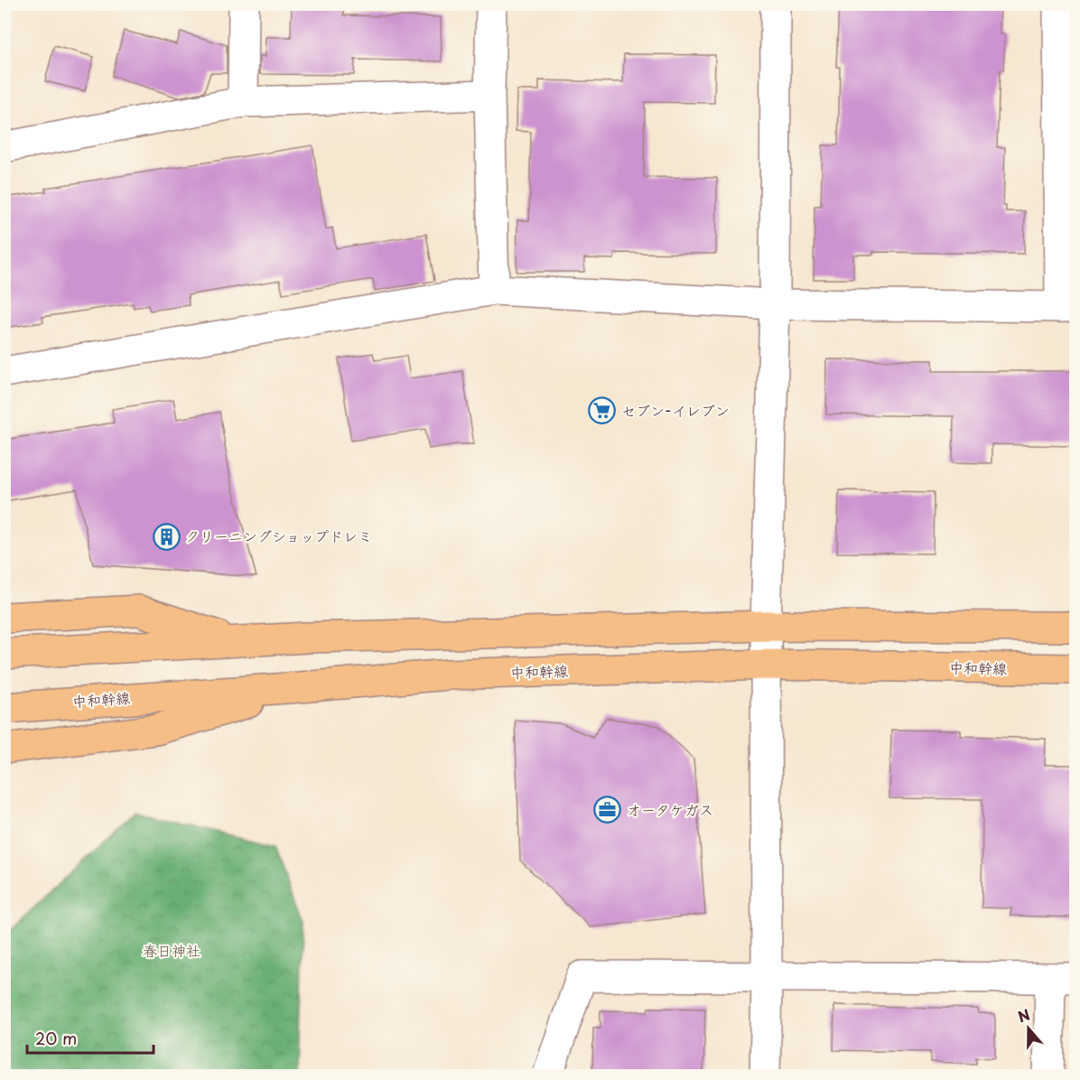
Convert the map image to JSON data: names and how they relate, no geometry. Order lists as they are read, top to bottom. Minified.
{"streets":{"main road":["中和幹線"]},"parks":["春日神社"],"places":{"supermarket":["セブン-イレブン"],"building":["クリーニングショップドレミ"],"office":["オータケガス"]},"scale_bar":"20 m","north":"top"}
